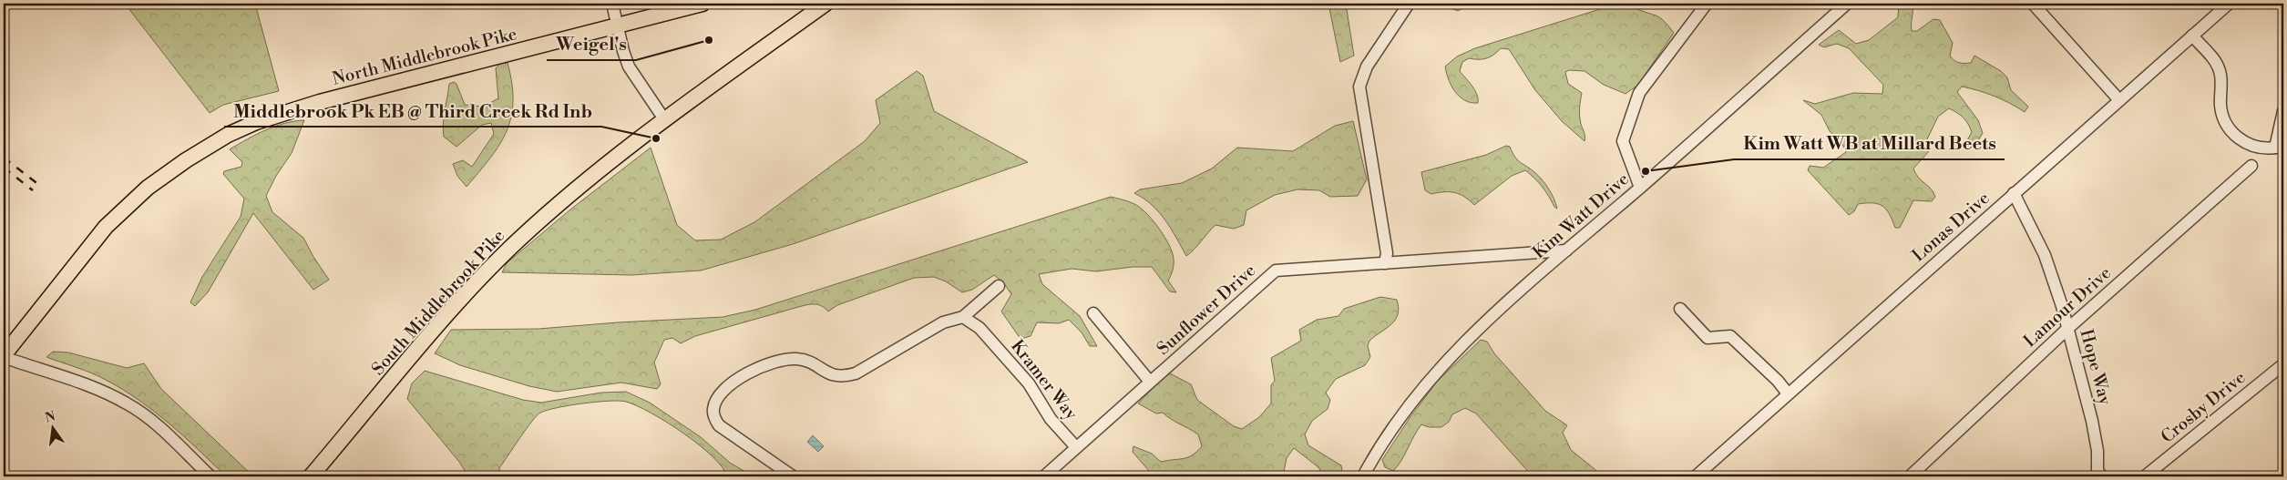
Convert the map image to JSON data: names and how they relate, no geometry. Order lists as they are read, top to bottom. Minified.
{"streets":{"main road":["North Middlebrook Pike","South Middlebrook Pike"],"street":["Kim Watt Drive","Lonas Drive","Lamour Drive","Sunflower Drive","Hope Way","Kramer Way","Crosby Drive"]},"crossings":[["Kim Watt Drive","Sunflower Drive"],["Lonas Drive","Hope Way"],["Lamour Drive","Hope Way"],["Sunflower Drive","Kramer Way"]],"places":["Weigel's","Middlebrook Pk EB @ Third Creek Rd Inb","Kim Watt WB at Millard Beets"],"north":"top"}
